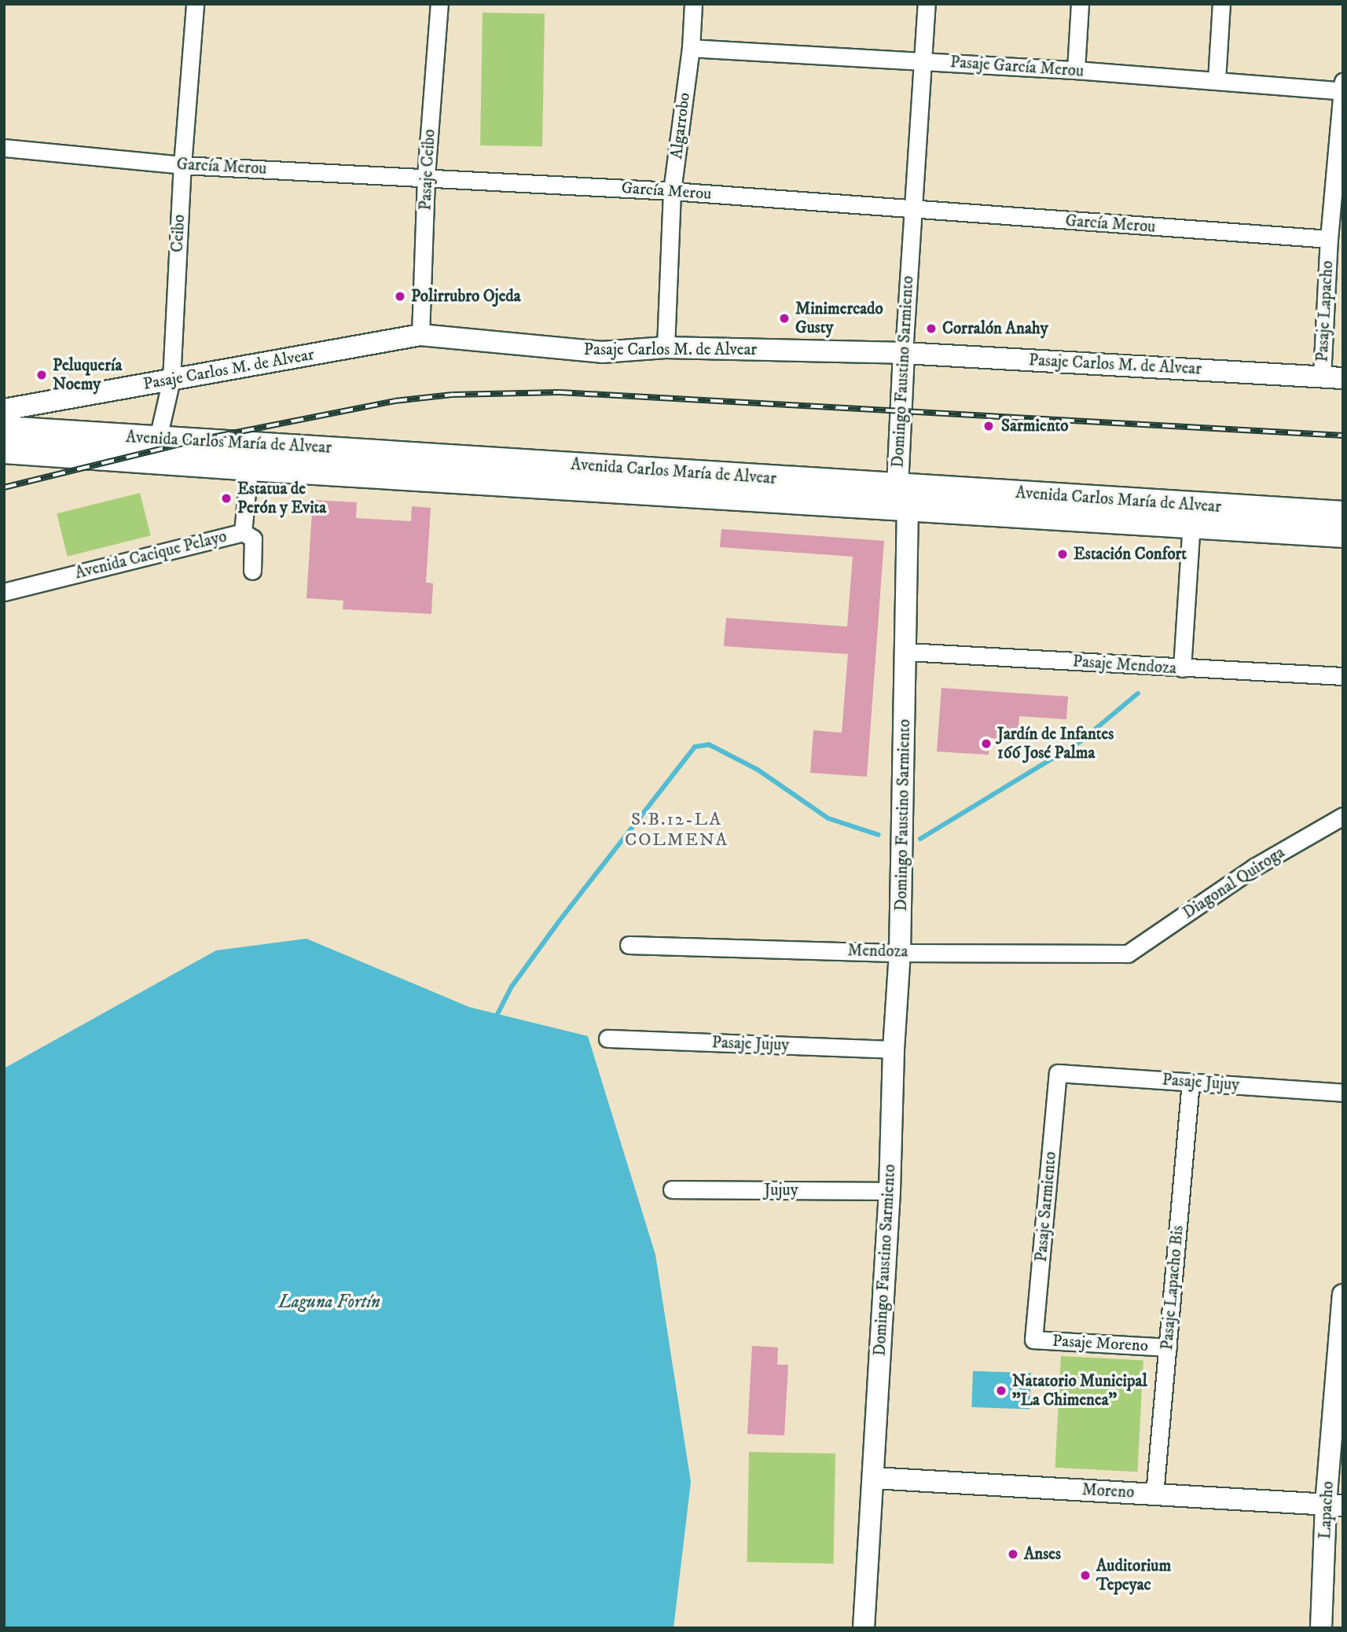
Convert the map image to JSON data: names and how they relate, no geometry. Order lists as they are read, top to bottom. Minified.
{"streets":{"main road":["Avenida Carlos María de Alvear"],"street":["Pasaje García Merou","Algarrobo","García Merou","Pasaje Ceibo","Ceibo","Pasaje Lapacho","Pasaje Carlos M. de Alvear","Domingo Faustino Sarmiento","Avenida Cacique Pelayo","Pasaje Mendoza","Diagonal Quiroga","Mendoza","Pasaje Jujuy","Jujuy","Pasaje Sarmiento","Pasaje Lapacho Bis","Pasaje Moreno","Moreno","Lapacho"]},"crossings":[["Pasaje García Merou","Algarrobo"],["Pasaje García Merou","Pasaje Lapacho"],["Pasaje García Merou","Domingo Faustino Sarmiento"],["Algarrobo","García Merou"],["Algarrobo","Pasaje Carlos M. de Alvear"],["García Merou","Pasaje Ceibo"],["García Merou","Ceibo"],["García Merou","Pasaje Lapacho"],["García Merou","Domingo Faustino Sarmiento"],["Pasaje Ceibo","Pasaje Carlos M. de Alvear"],["Ceibo","Pasaje Carlos M. de Alvear"],["Ceibo","Avenida Carlos María de Alvear"],["Pasaje Lapacho","Pasaje Carlos M. de Alvear"],["Pasaje Carlos M. de Alvear","Domingo Faustino Sarmiento"],["Domingo Faustino Sarmiento","Avenida Carlos María de Alvear"],["Domingo Faustino Sarmiento","Pasaje Mendoza"],["Domingo Faustino Sarmiento","Mendoza"],["Domingo Faustino Sarmiento","Pasaje Jujuy"],["Domingo Faustino Sarmiento","Jujuy"],["Domingo Faustino Sarmiento","Moreno"],["Avenida Carlos María de Alvear","Avenida Cacique Pelayo"],["Diagonal Quiroga","Mendoza"],["Pasaje Jujuy","Pasaje Sarmiento"],["Pasaje Jujuy","Pasaje Lapacho Bis"],["Pasaje Sarmiento","Pasaje Moreno"],["Pasaje Lapacho Bis","Pasaje Moreno"],["Pasaje Lapacho Bis","Moreno"],["Moreno","Lapacho"]],"districts":["S.B.12-LA COLMENA"],"water":["Laguna Fortín"],"places":["Polirrubro Ojeda","Minimercado Gusty","Corralón Anahy","Peluquería Noemy","Sarmiento","Estatua de Perón y Evita","Estación Confort","Jardín de Infantes 166 José Palma","Natatorio Municipal ''La Chimenea''","Anses","Auditorium Tepeyac"]}
